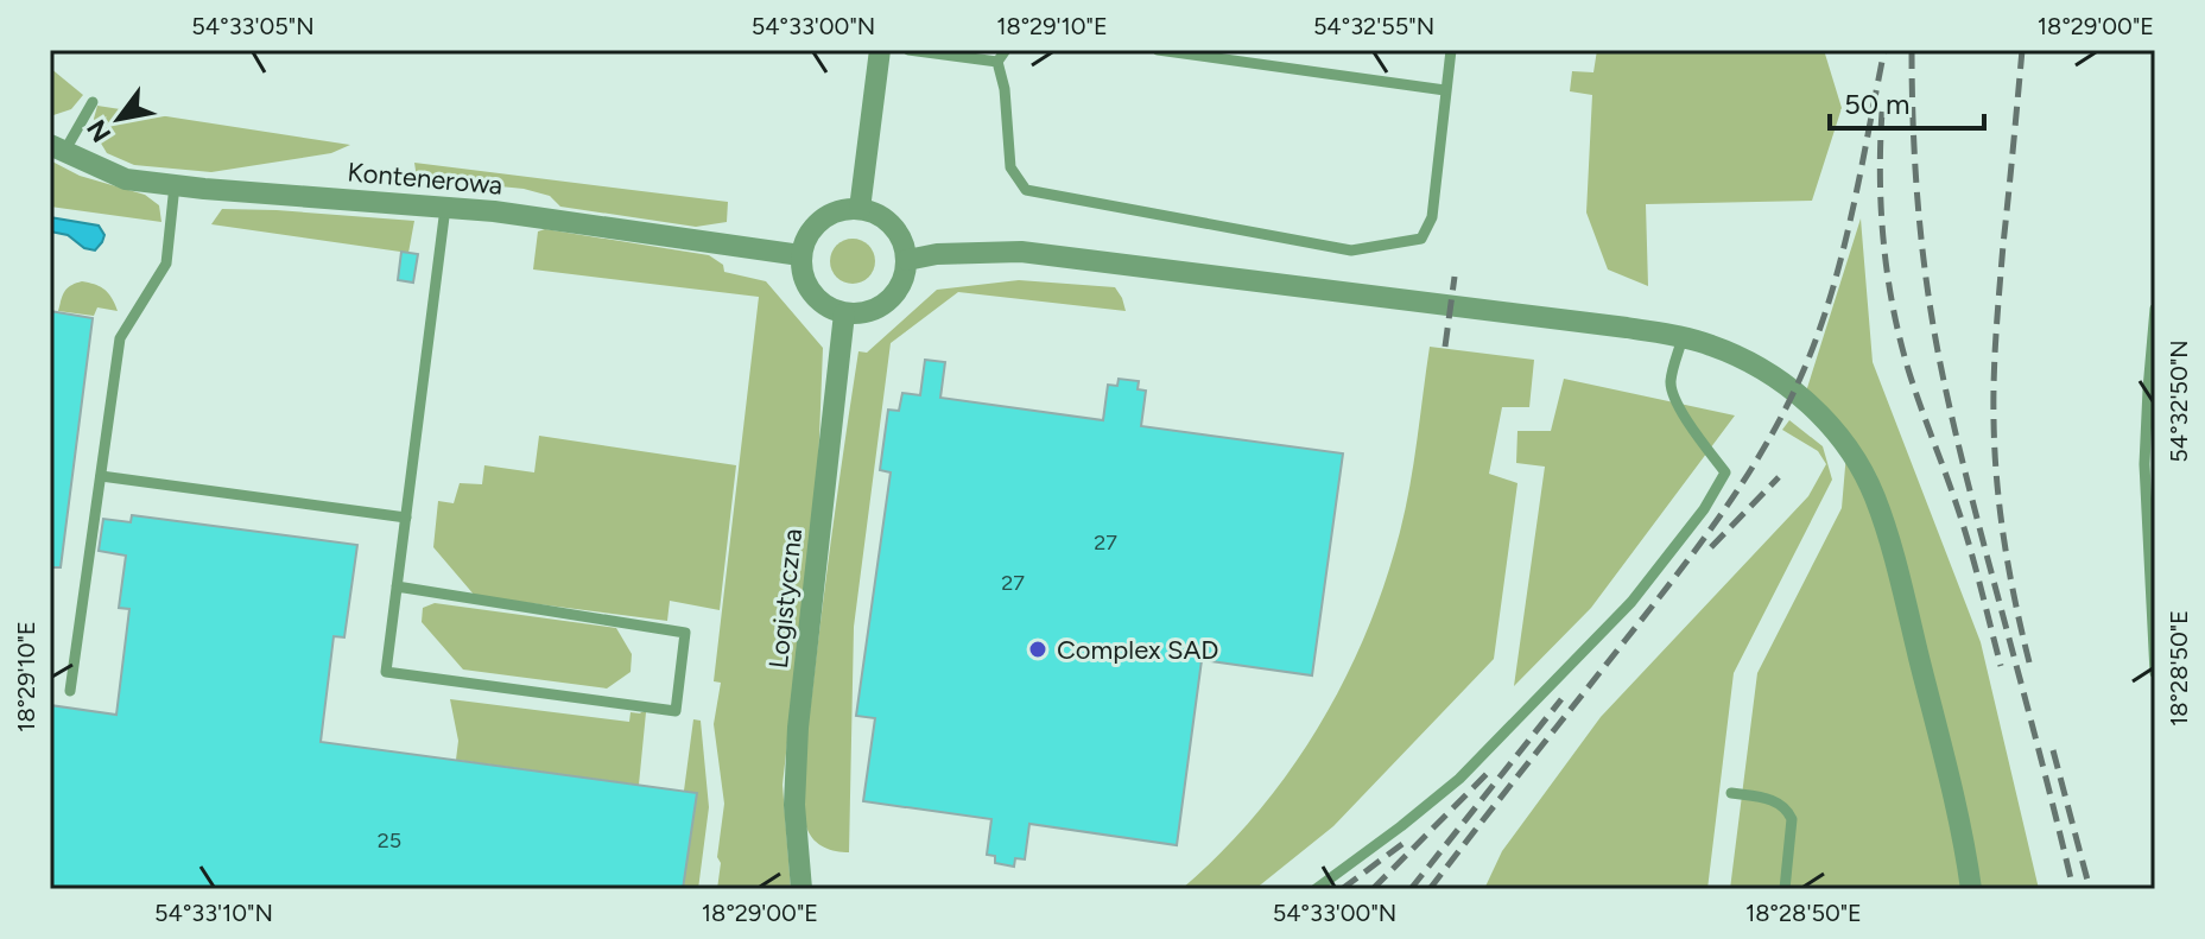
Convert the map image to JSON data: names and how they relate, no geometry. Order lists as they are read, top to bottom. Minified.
{"streets":{"street":["Kontenerowa","Logistyczna"]},"crossings":[["Kontenerowa","Logistyczna"]],"places":["Complex SAD"],"house_numbers":["27","27","25"],"scale_bar":"50 m","north":"bottom left","coordinates":["54°33'05\"N","54°33'00\"N","18°29'10\"E","54°32'55\"N","18°29'00\"E","54°32'50\"N","18°28'50\"E","54°33'10\"N"]}
